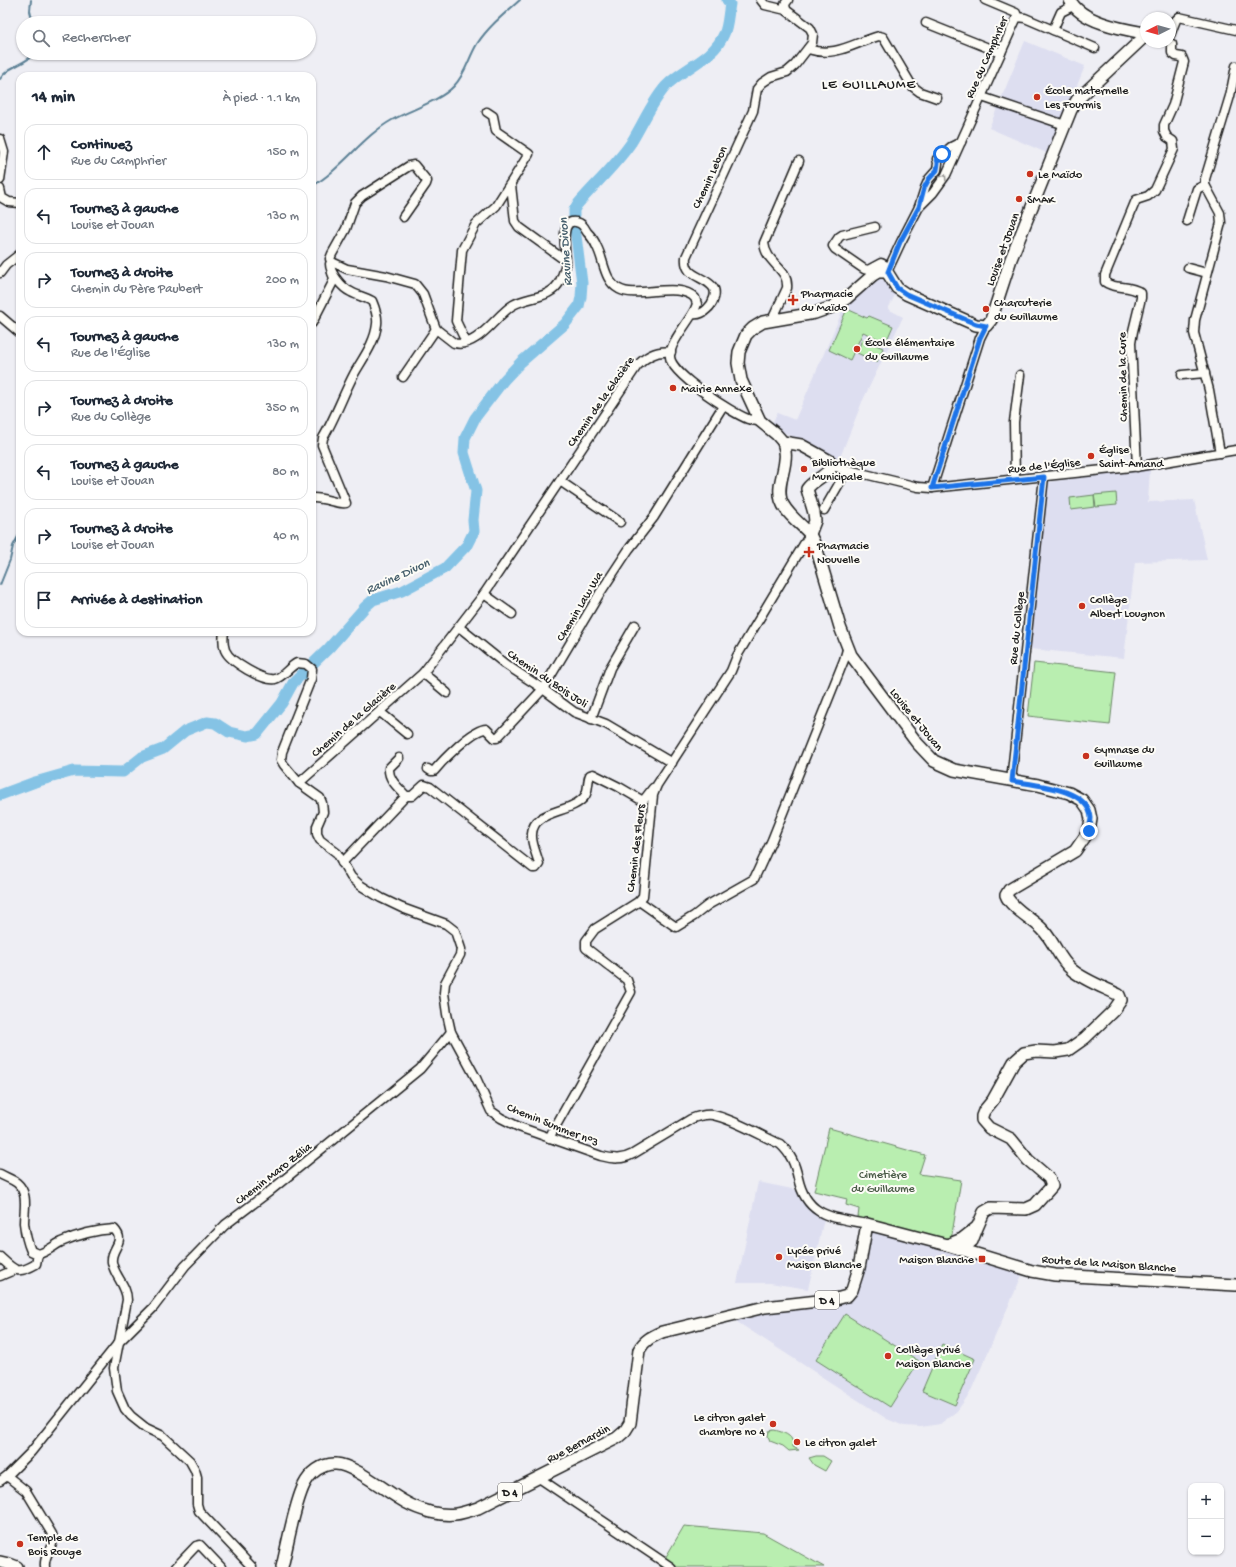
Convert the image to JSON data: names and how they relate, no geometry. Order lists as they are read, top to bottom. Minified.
{"streets":{"main road":["Louise et Jouan","Route de la Maison Blanche","D 4","Rue Bernardin"],"street":["Rue du Camphrier","Chemin Lebon","Chemin de la Cure","Chemin de la Glacière","Rue de l'Église","Chemin Law Wa","Rue du Collège","Chemin du Bois Joli","Chemin des Fleurs","Chemin Summer n°3","Chemin Maro Zélia"]},"crossings":[["Louise et Jouan","Rue du Collège"],["Louise et Jouan","Chemin des Fleurs"],["Louise et Jouan","Route de la Maison Blanche"],["Chemin de la Cure","Rue de l'Église"],["Chemin de la Glacière","Chemin du Bois Joli"],["Chemin de la Glacière","Chemin Summer n°3"],["Rue de l'Église","Rue du Collège"],["Chemin Law Wa","Chemin du Bois Joli"],["Chemin du Bois Joli","Chemin des Fleurs"],["Chemin des Fleurs","Chemin Summer n°3"],["Chemin Summer n°3","Chemin Maro Zélia"],["Chemin Summer n°3","Route de la Maison Blanche"],["Chemin Summer n°3","Rue Bernardin"],["Route de la Maison Blanche","Rue Bernardin"]],"districts":["LE GUILLAUME"],"water":["Ravine Divon"],"parks":["Cimetière du Guillaume"],"places":{"other":["École maternelle Les Fourmis","Le Maïdo","SMAK","Charcuterie du Guillaume","École élémentaire du Guillaume","Mairie Annexe","Église Saint-Amand","Bibliothèque Municipale","Collège Albert Lougnon","Gymnase du Guillaume","Lycée privé Maison Blanche","Collège privé Maison Blanche","Le citron galet chambre no 4","Le citron galet","Temple de Bois Rouge"],"health":["Pharmacie du Maïdo","Pharmacie Nouvelle"],"transit":["Maison Blanche"]},"north":"left","page":{"search":"Rechercher","heading":["14 min","À pied · 1.1 km"],"list":[["Continuez","Rue du Camphrier","150 m"],["Tournez à gauche","Louise et Jouan","130 m"],["Tournez à droite","Chemin du Père Paubert","200 m"],["Tournez à gauche","Rue de l'Église","130 m"],["Tournez à droite","Rue du Collège","350 m"],["Tournez à gauche","Louise et Jouan","80 m"],["Tournez à droite","Louise et Jouan","40 m"],"Arrivée à destination"],"map_buttons":["+","−"]}}
